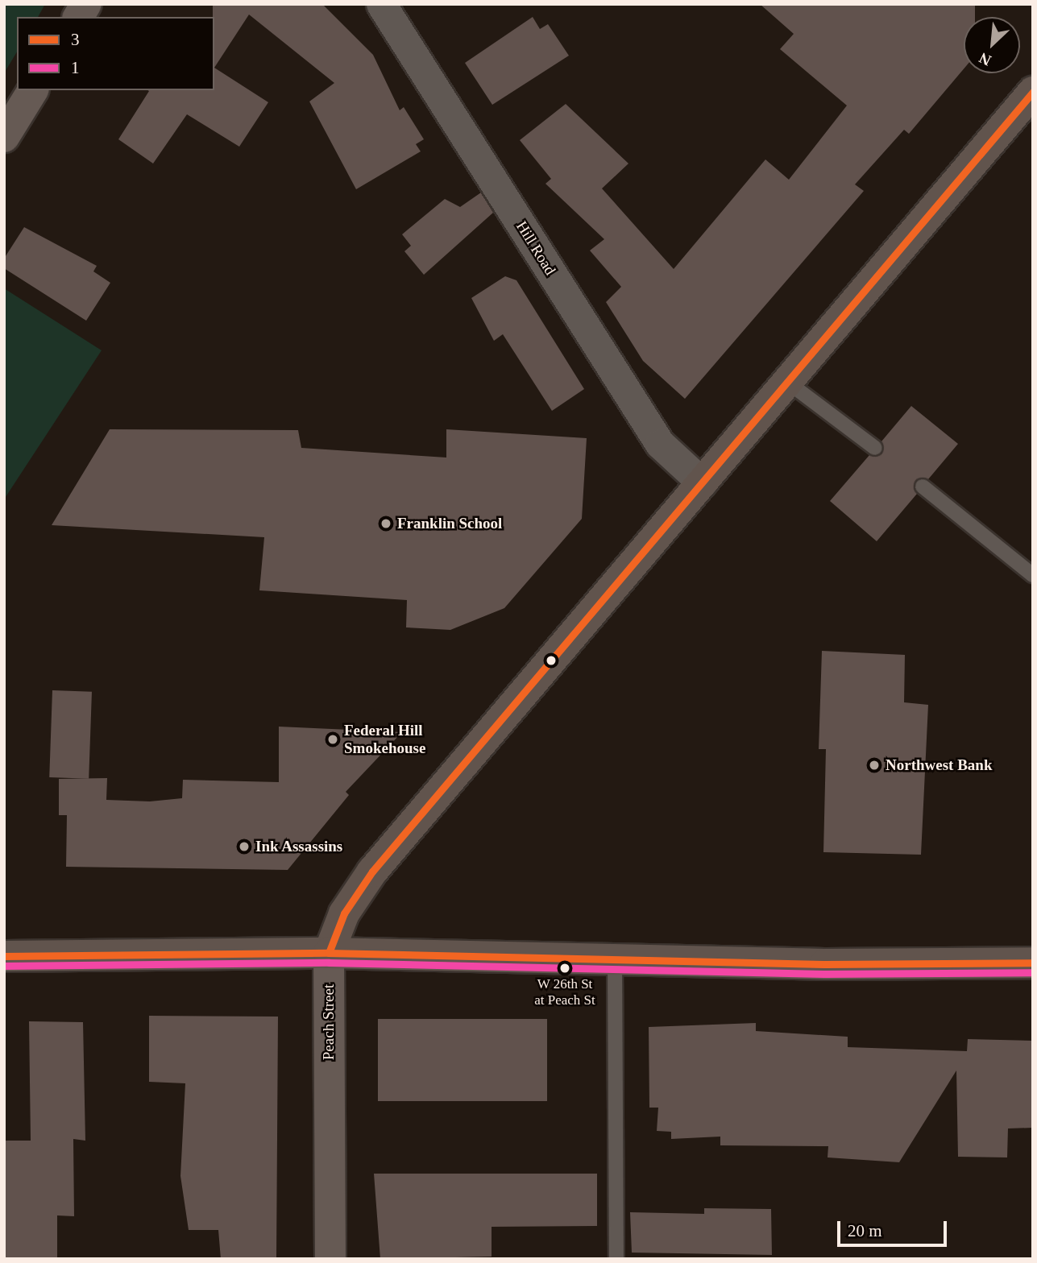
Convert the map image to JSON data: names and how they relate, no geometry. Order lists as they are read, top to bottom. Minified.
{"streets":{"main road":["Peach Street"],"street":["Hill Road"]},"crossings":[["Hill Road","Peach Street"]],"places":["Franklin School","Federal Hill Smokehouse","Northwest Bank","Ink Assassins","W 26th St at Peach St"],"lines":["transit line 3","transit line 1"],"legend":["3","1"],"scale_bar":"20 m","north":"bottom left"}
